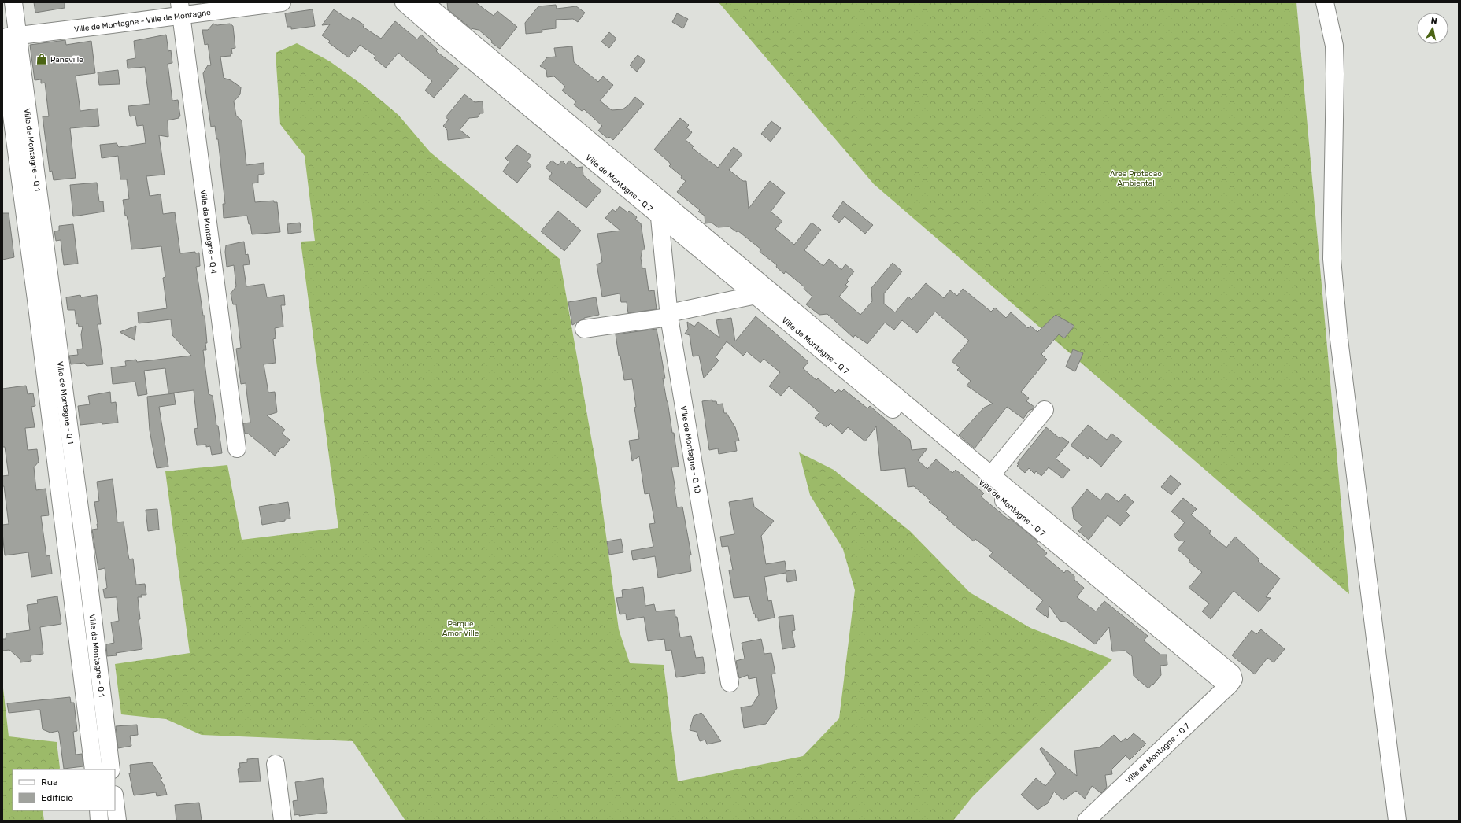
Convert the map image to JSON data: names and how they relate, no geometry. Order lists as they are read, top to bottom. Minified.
{"streets":{"street":["Ville de Montagne - Ville de Montagne","Ville de Montagne - Q 1","Ville de Montagne - Q 7","Ville de Montagne - Q 4","Ville de Montagne - Q 10"]},"crossings":[["Ville de Montagne - Ville de Montagne","Ville de Montagne - Q 1"],["Ville de Montagne - Ville de Montagne","Ville de Montagne - Q 4"],["Ville de Montagne - Q 7","Ville de Montagne - Q 10"]],"parks":["Area Protecao Ambiental","Parque Amor Ville"],"places":{"shop":["Paneville"]},"legend":["Rua","Edifício"],"north":"top"}
